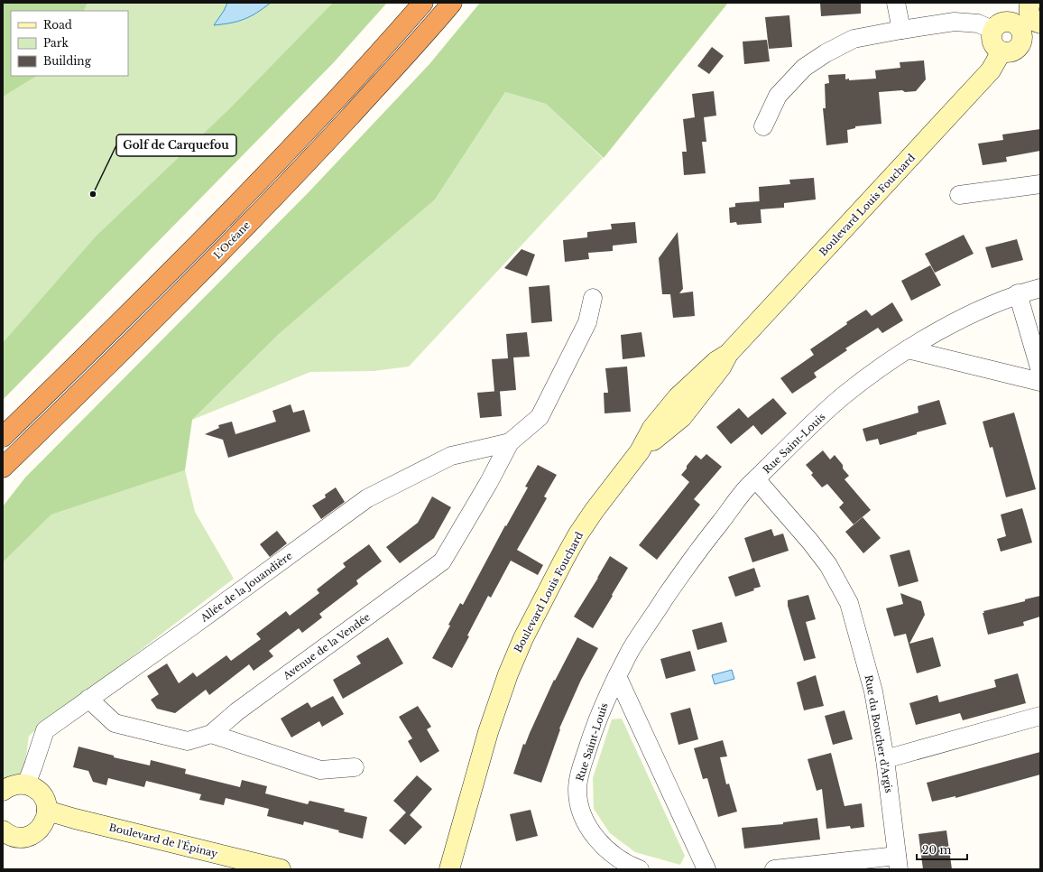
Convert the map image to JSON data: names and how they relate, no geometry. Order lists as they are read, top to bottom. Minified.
{"streets":{"highway":["L’Océane"],"main road":["Boulevard Louis Fouchard","Boulevard de l'Épinay"],"street":["Rue Saint-Louis","Allée de la Jouandière","Avenue de la Vendée","Rue du Boucher d'Argis"]},"crossings":[["Rue Saint-Louis","Rue du Boucher d'Argis"],["Allée de la Jouandière","Avenue de la Vendée"]],"places":["Golf de Carquefou"],"legend":["Road","Park","Building"],"scale_bar":"20 m"}
